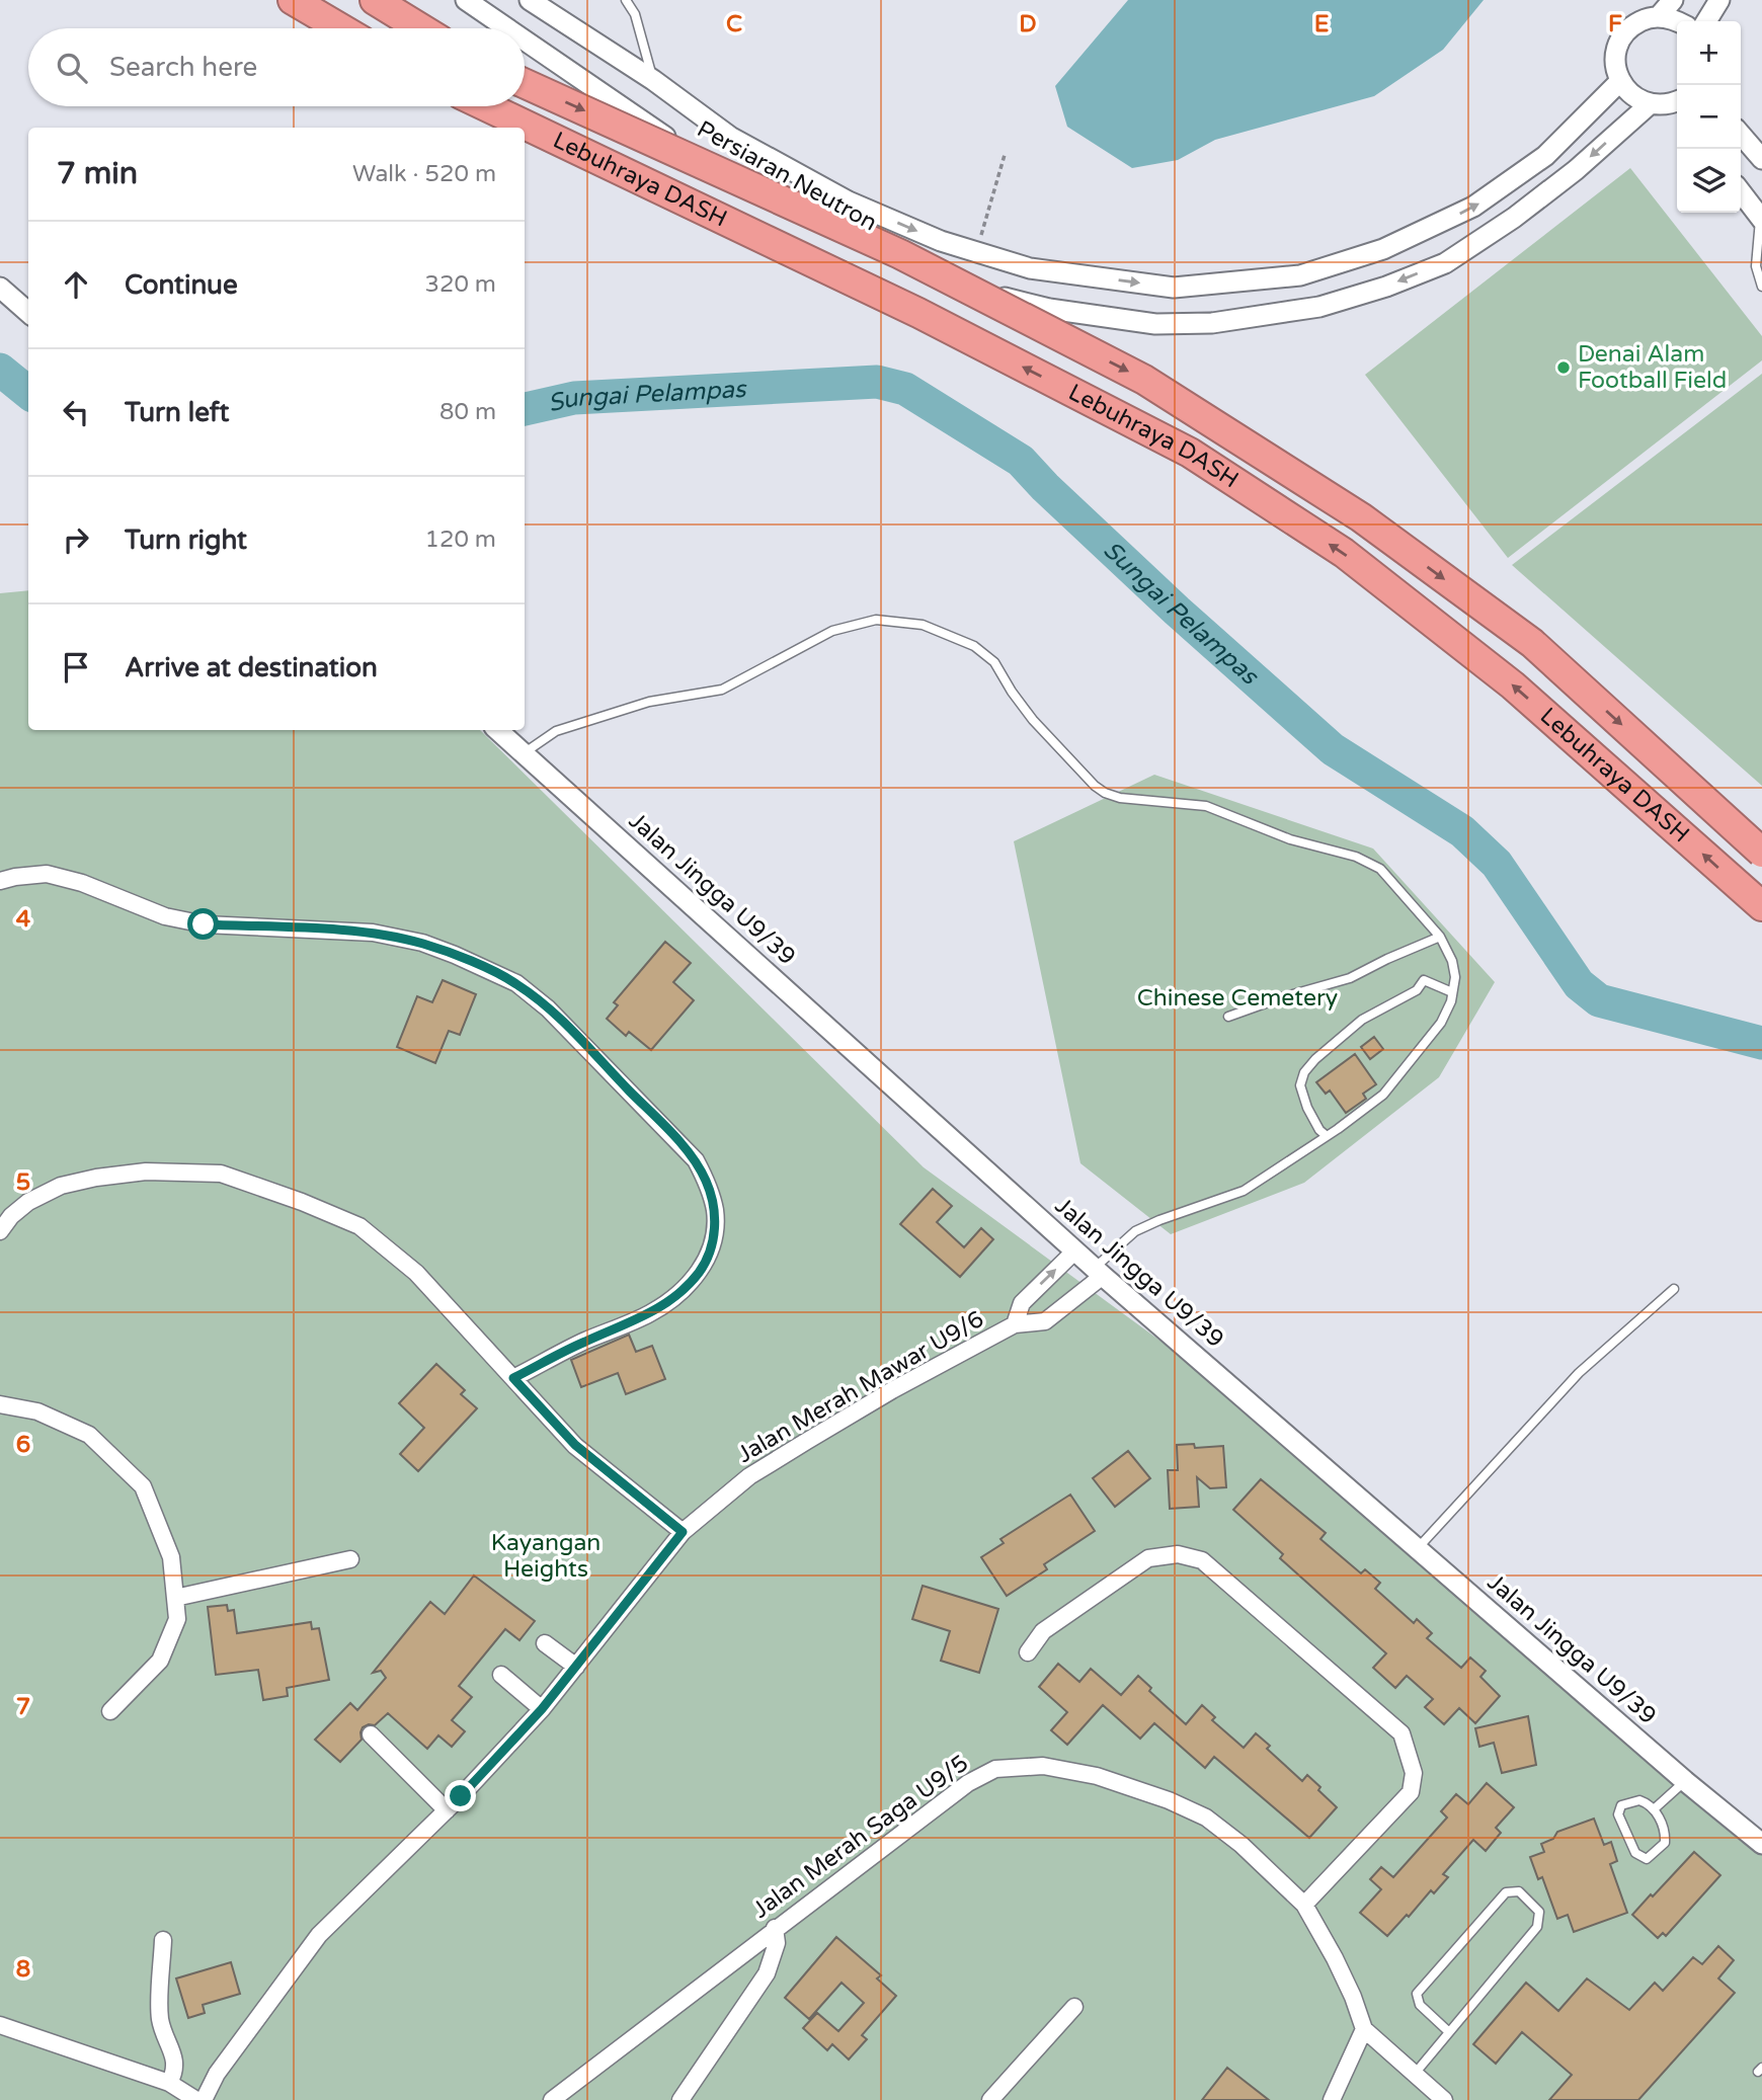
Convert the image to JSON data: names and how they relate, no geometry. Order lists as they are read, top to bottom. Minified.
{"streets":{"highway":["Lebuhraya DASH"],"street":["Persiaran Neutron","Jalan Jingga U9/39","Jalan Merah Mawar U9/6","Jalan Merah Saga U9/5"]},"crossings":[["Jalan Jingga U9/39","Jalan Merah Mawar U9/6"]],"water":["Sungai Pelampas"],"parks":["Chinese Cemetery","Kayangan Heights"],"places":["Denai Alam Football Field"],"page":{"map_buttons":["+","−"],"search":"Search here","heading":["7 min","Walk · 520 m"],"list":[["Continue","320 m"],["Turn left","80 m"],["Turn right","120 m"],"Arrive at destination"]},"grid":{"columns":["C","D","E","F"],"rows":["4","5","6","7","8"]}}
